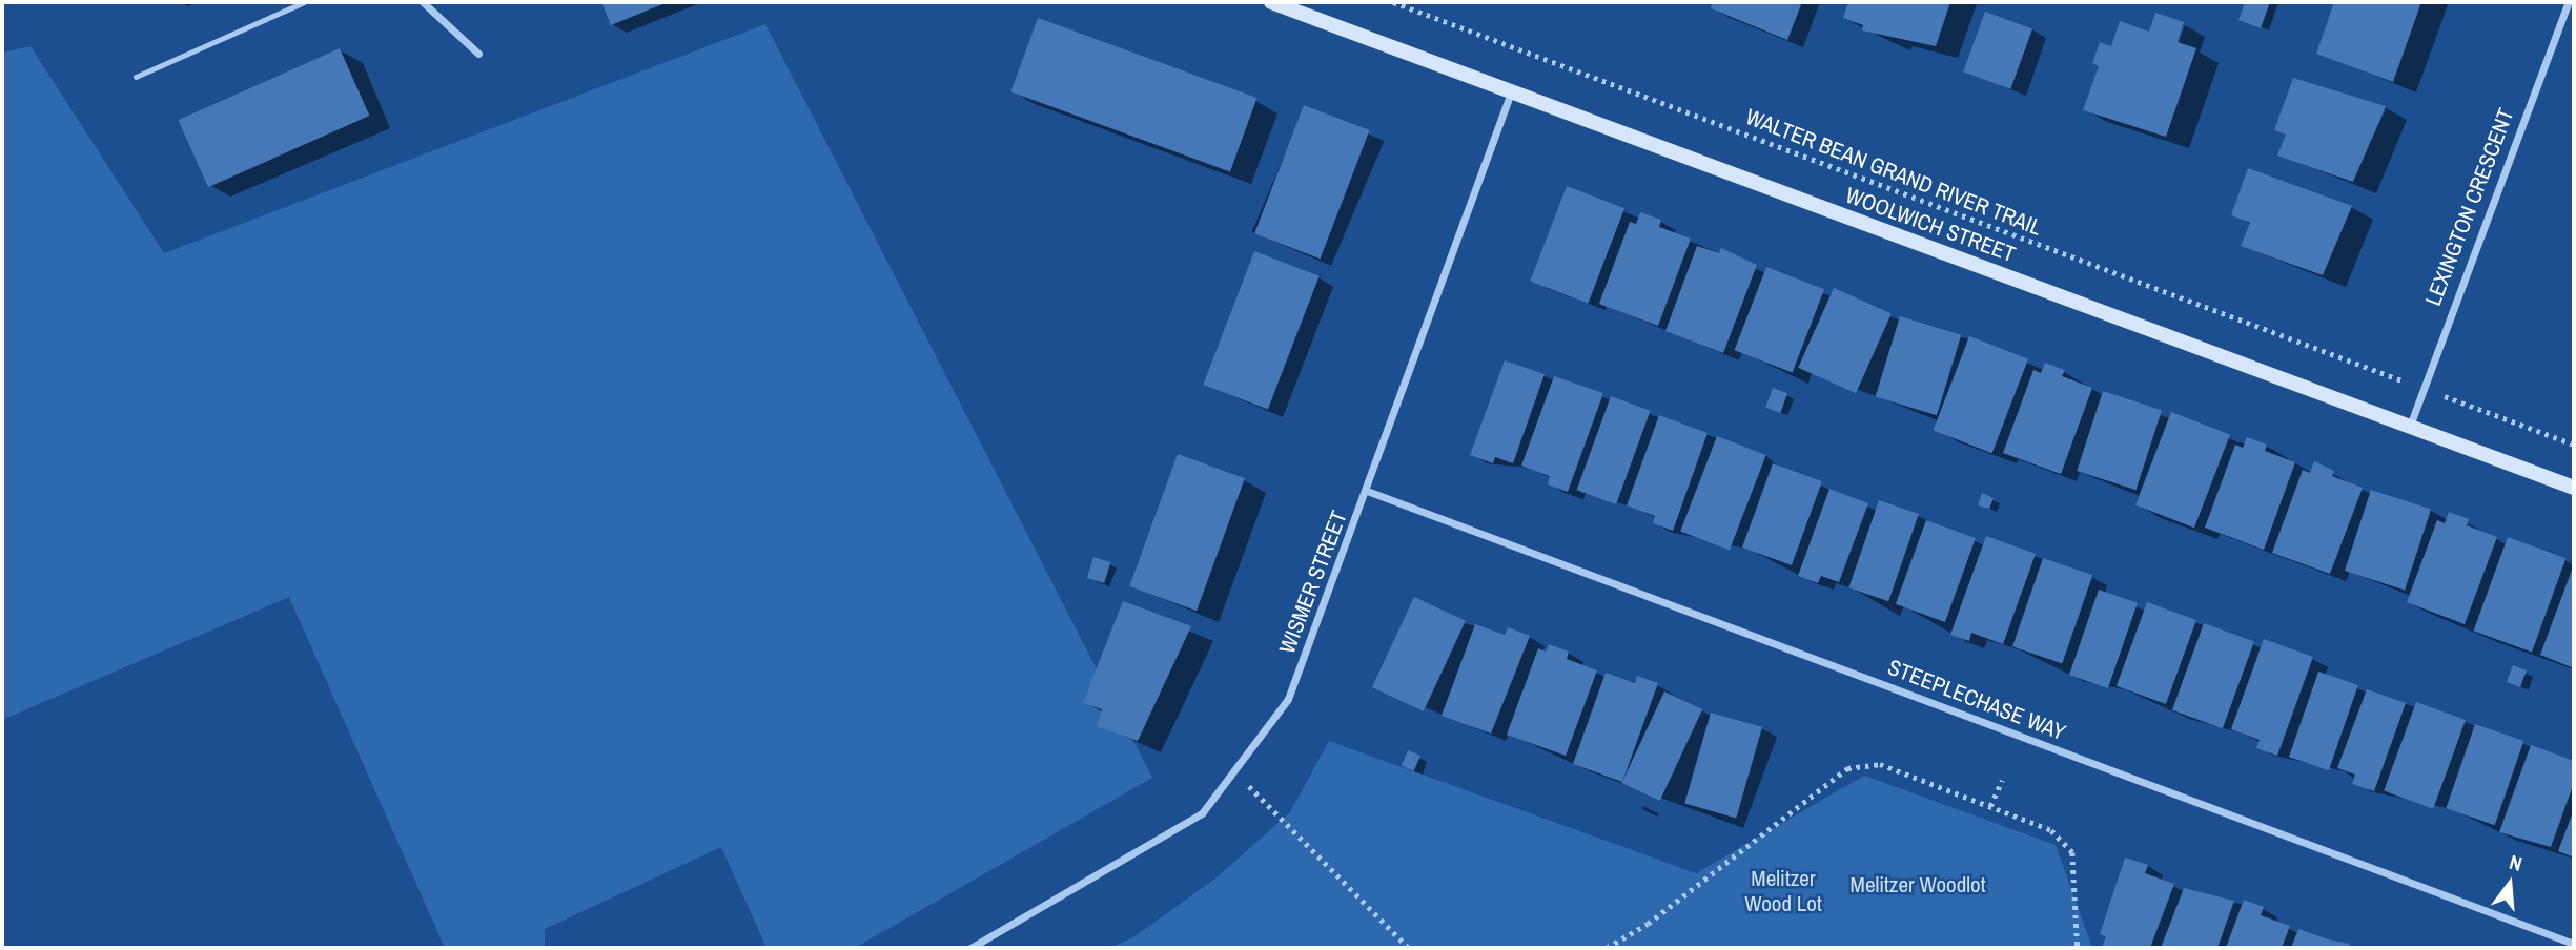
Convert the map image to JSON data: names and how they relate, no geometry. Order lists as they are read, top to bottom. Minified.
{"streets":{"street":["LEXINGTON CRESCENT","WOOLWICH STREET","WISMER STREET","STEEPLECHASE WAY"],"path":["WALTER BEAN GRAND RIVER TRAIL"]},"crossings":[["LEXINGTON CRESCENT","WOOLWICH STREET"],["WOOLWICH STREET","WISMER STREET"],["WISMER STREET","STEEPLECHASE WAY"]],"parks":["Melitzer Wood Lot","Melitzer Woodlot"],"north":"top"}
